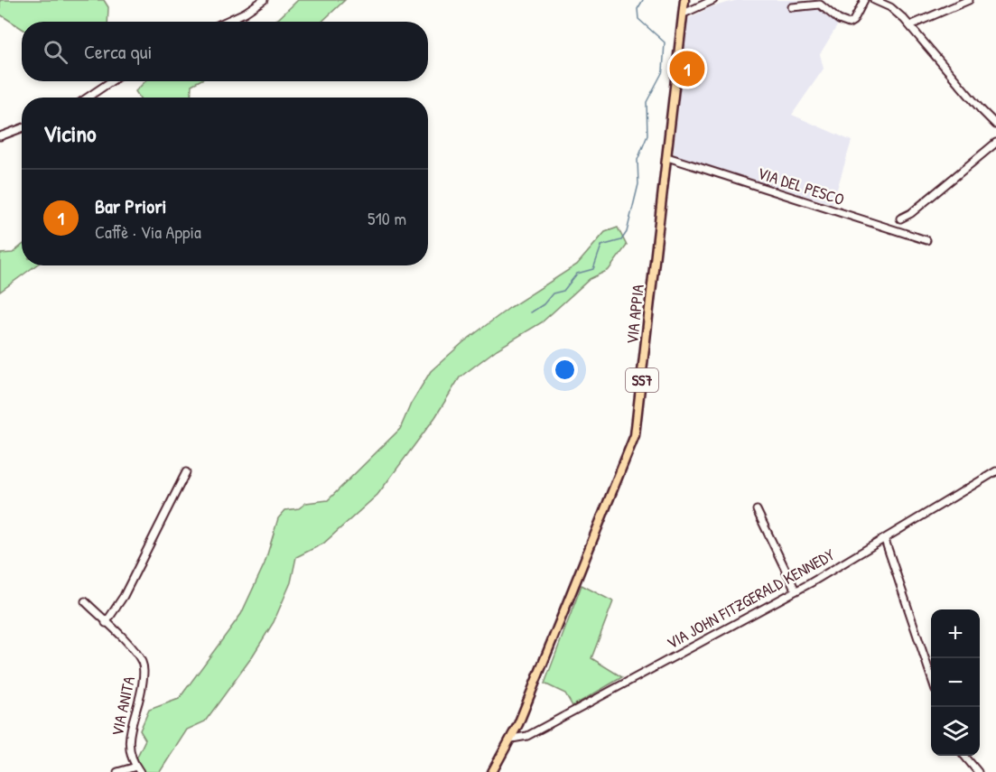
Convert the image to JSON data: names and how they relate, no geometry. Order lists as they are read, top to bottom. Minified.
{"streets":{"main road":["VIA APPIA","SS7"],"street":["VIA DEL PESCO","VIA JOHN FITZGERALD KENNEDY","VIA ANITA"]},"crossings":[["VIA DEL PESCO","VIA APPIA"],["VIA APPIA","SS7"],["VIA APPIA","VIA JOHN FITZGERALD KENNEDY"],["SS7","VIA JOHN FITZGERALD KENNEDY"]],"page":{"search":"Cerca qui","pins":"1","heading":"Vicino","list":[{"mark":"1","name":"Bar Priori","note":"Caffè · Via Appia","value":"510 m"}],"map_buttons":["+","−"]}}
